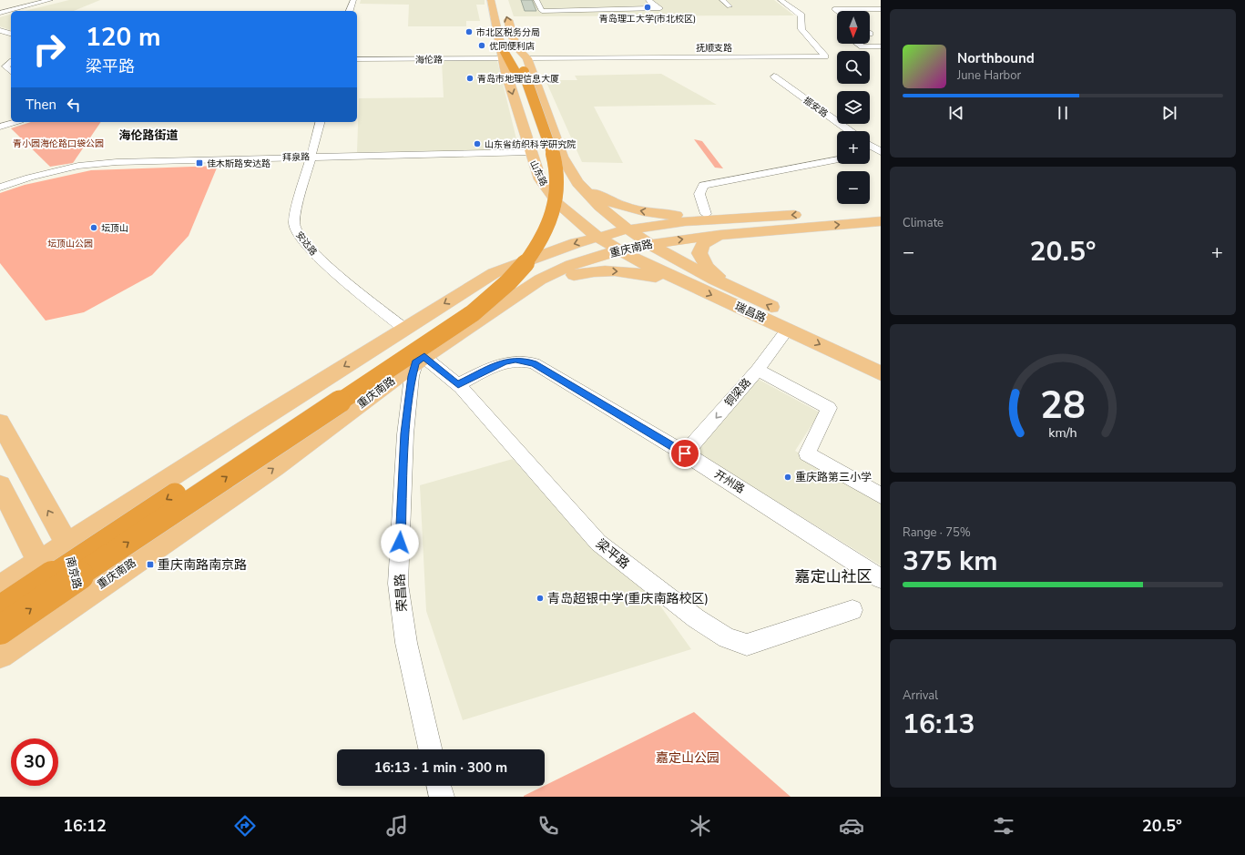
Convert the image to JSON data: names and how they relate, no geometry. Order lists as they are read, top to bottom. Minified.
{"streets":{"main road":["山东路","重庆南路","瑞昌路","南京路"],"street":["抚顺支路","海伦路","振安路","拜泉路","安达路","铜梁路","开州路","梁平路","荣昌路"]},"crossings":[["海伦路","山东路"],["拜泉路","山东路"],["拜泉路","安达路"],["山东路","重庆南路"],["山东路","瑞昌路"],["安达路","重庆南路"],["重庆南路","瑞昌路"],["重庆南路","梁平路"],["重庆南路","南京路"],["重庆南路","荣昌路"],["瑞昌路","铜梁路"],["铜梁路","开州路"],["开州路","梁平路"],["梁平路","荣昌路"]],"one_way":["铜梁路"],"districts":["海伦路街道","嘉定山社区"],"parks":["青小园海伦路口袋公园","坛顶山公园","嘉定山公园"],"places":{"other":["青岛理工大学(市北校区)","市北区税务分局","优同便利店","青岛市地理信息大厦","山东省纺织科学研究院","坛顶山","重庆路第三小学","青岛超银中学(重庆南路校区)"],"transit":["佳木斯路安达路","重庆南路南京路"]},"north":"bottom","page":{"map_buttons":["+","−"],"turn":["120 m","梁平路"],"song":["Northbound","June Harbor"],"then":"Then","tile":["Climate",["Range · 75%","375 km"],["Arrival","16:13"]],"heat":["−","20.5°","+"],"limit":"30","trip":"16:13 · 1 min · 300 m","tabs":["16:12","20.5°"],"gauge":["28","km/h"]}}
